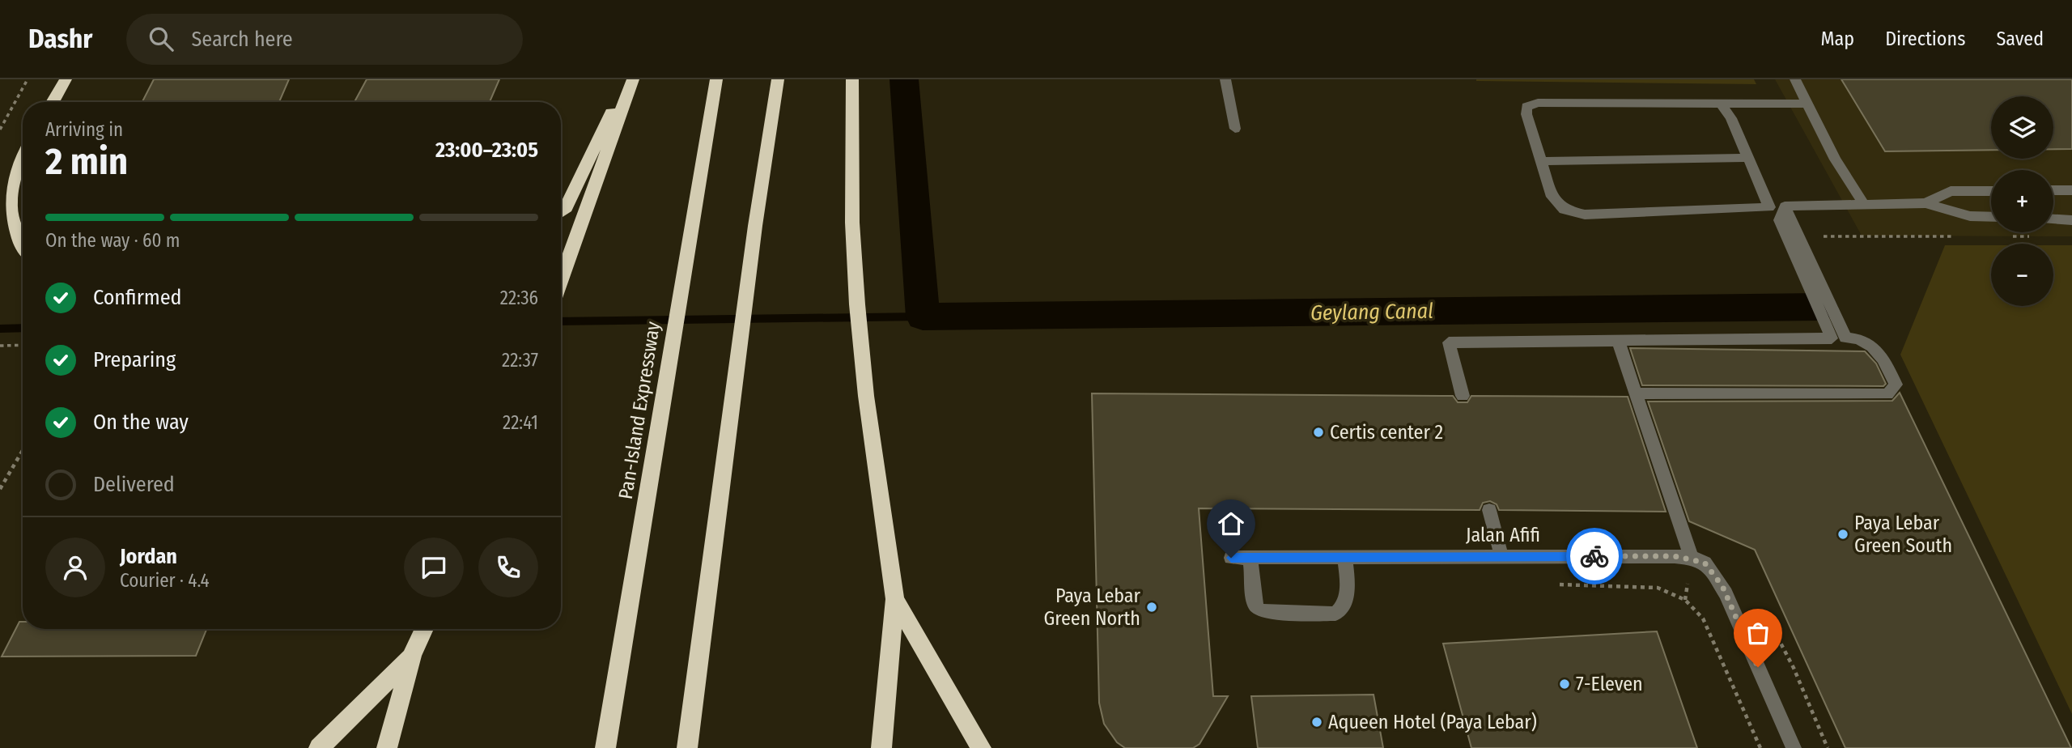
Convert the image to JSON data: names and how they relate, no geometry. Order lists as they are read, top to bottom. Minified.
{"streets":{"highway":["Pan-Island Expressway"],"lane":["Jalan Afifi"]},"water":["Geylang Canal"],"places":["Certis center 2","Paya Lebar Green South","Paya Lebar Green North","7-Eleven","Aqueen Hotel (Paya Lebar)"],"page":{"header":"Dashr","search":"Search here","nav":["Map","Directions","Saved"],"map_buttons":["+","−"],"heading":["2 min","Arriving in","23:00–23:05"],"panel":["Jordan","Courier · 4.4"],"bar":"On the way · 60 m","list":[["Confirmed","22:36"],["Preparing","22:37"],["On the way","22:41"],"Delivered"]}}
